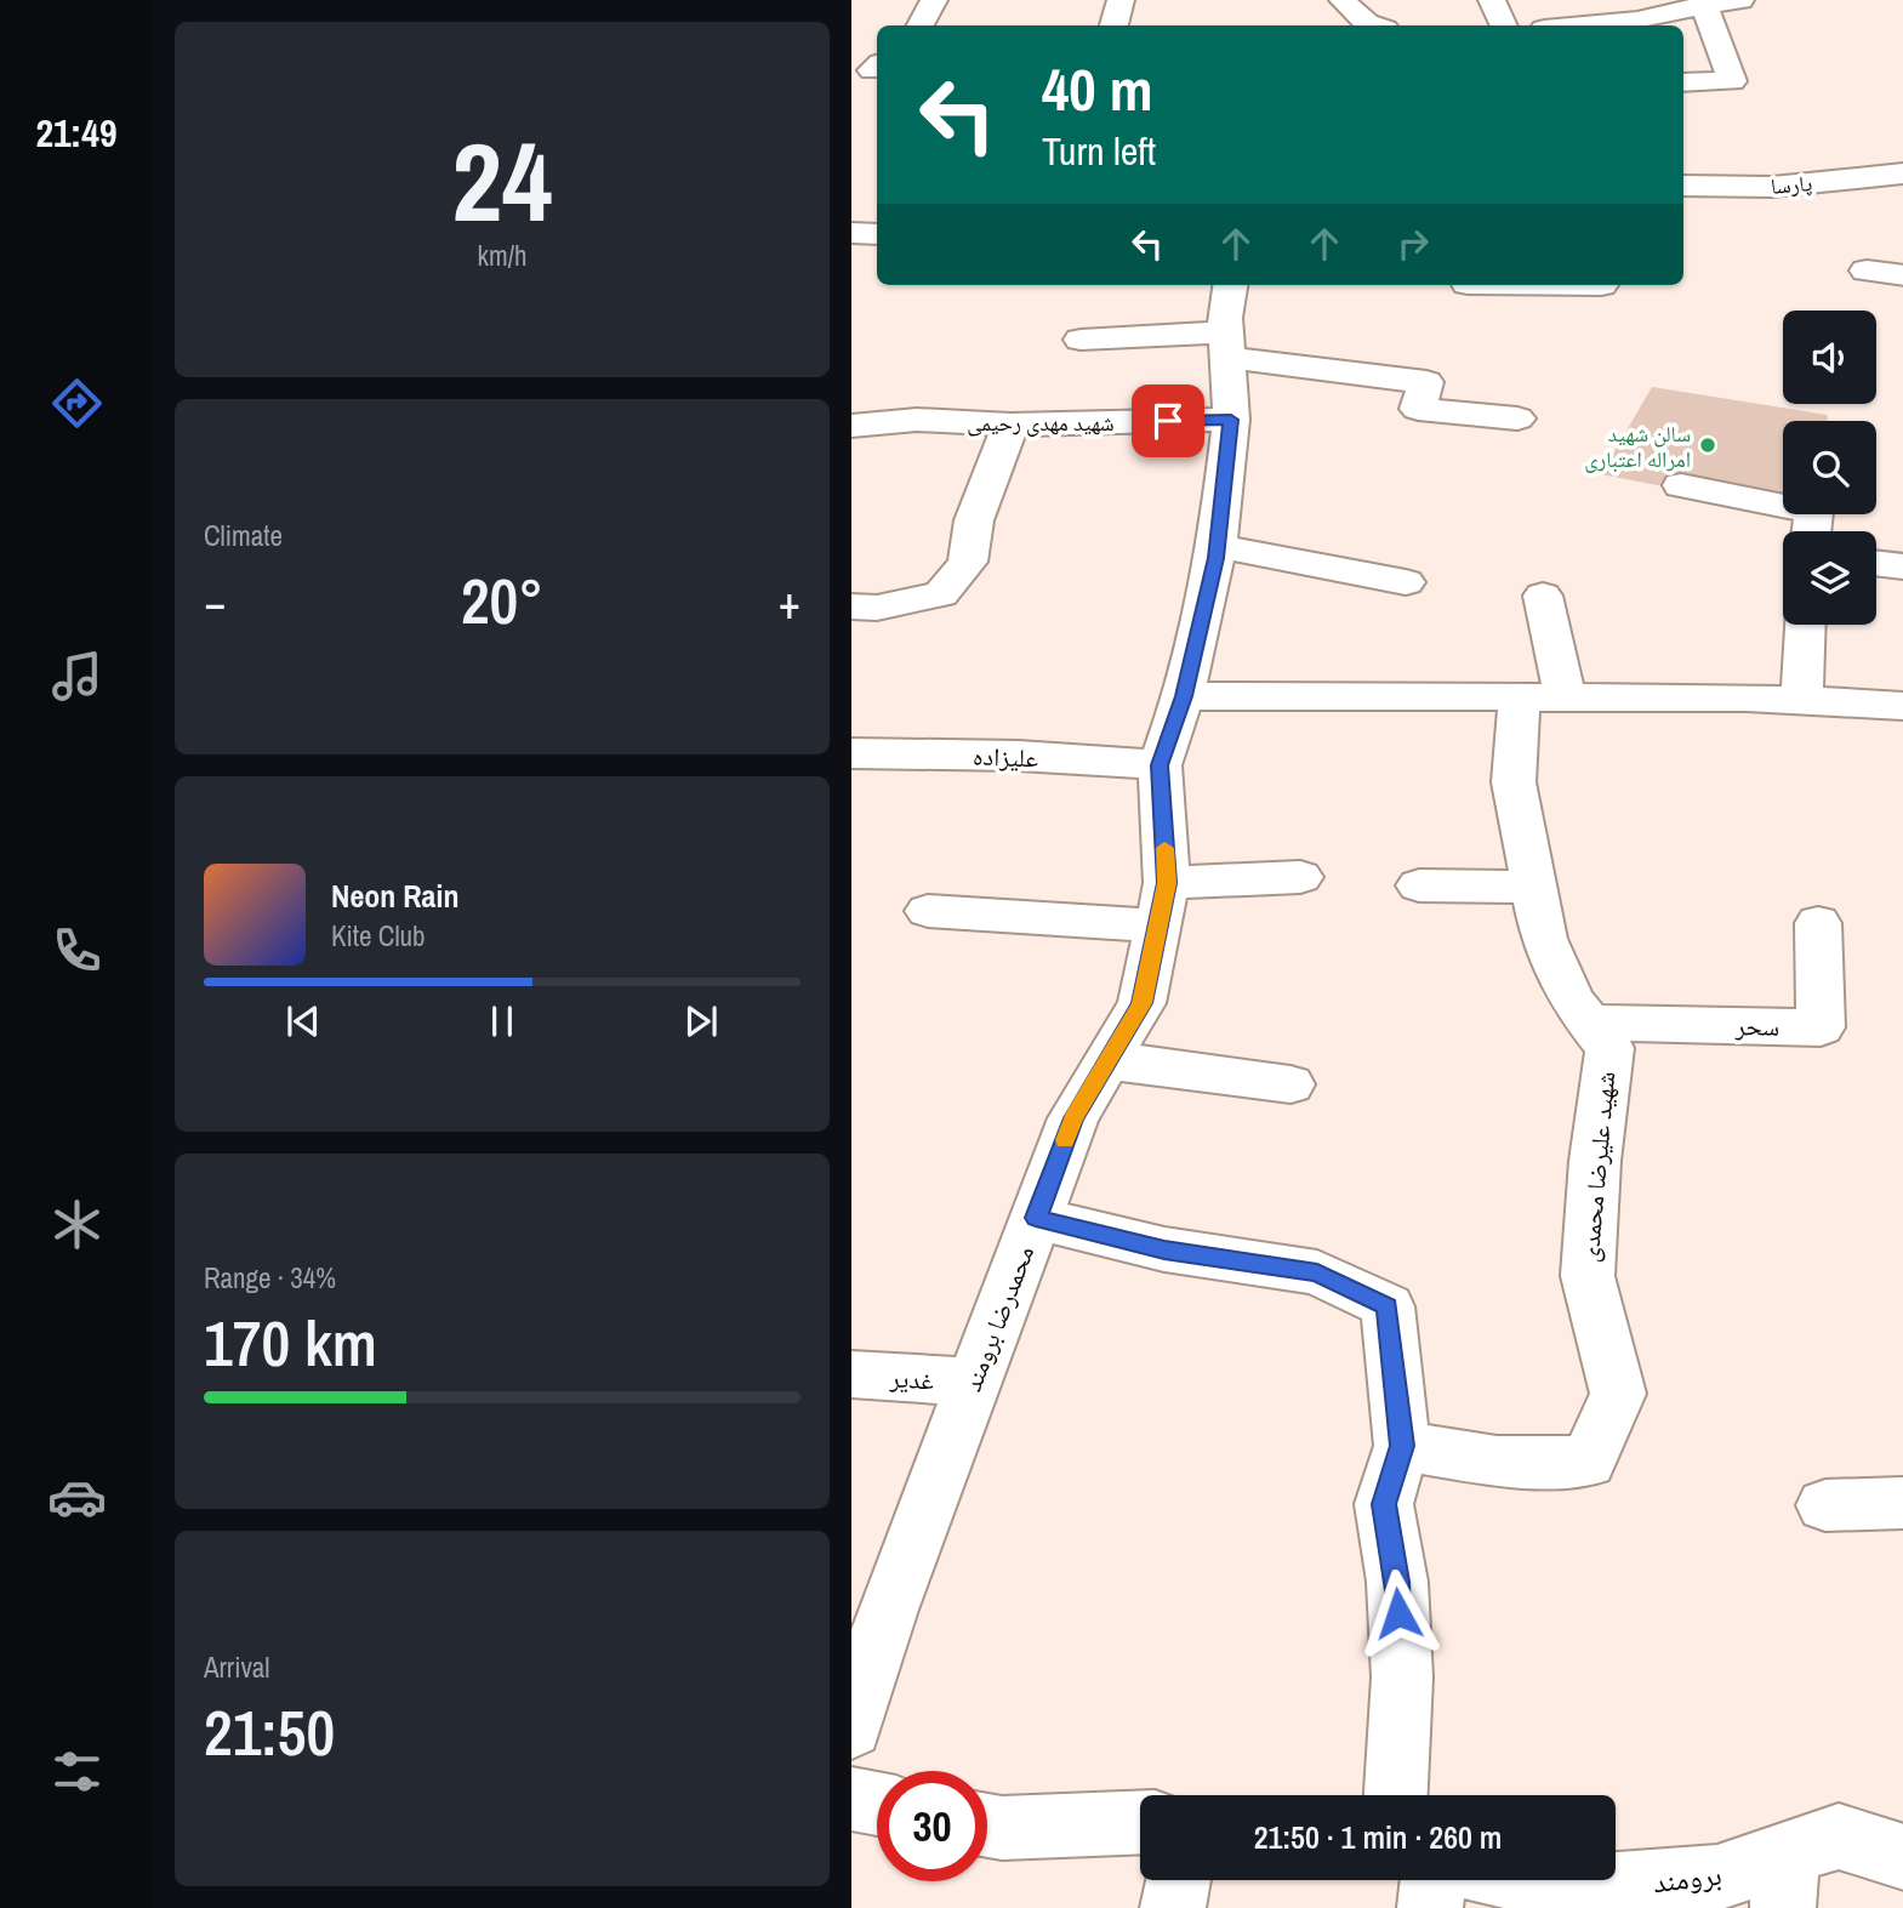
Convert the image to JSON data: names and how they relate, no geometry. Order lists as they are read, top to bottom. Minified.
{"streets":{"street":["پارسا","شهید مهدی رحیمی","علیزاده","سحر","شهید علیرضا محمدی","محمدرضا برومند","غدیر","برومند"]},"crossings":[["علیزاده","محمدرضا برومند"],["سحر","شهید علیرضا محمدی"],["محمدرضا برومند","غدیر"]],"places":["سالن شهید امراله اعتباری"],"page":{"tabs":"21:49","tile":[["24","km/h"],"Climate",["Range · 34%","170 km"],["Arrival","21:50"]],"turn":["40 m","Turn left"],"heat":["−","20°","+"],"song":["Neon Rain","Kite Club"],"limit":"30","trip":"21:50 · 1 min · 260 m"}}
